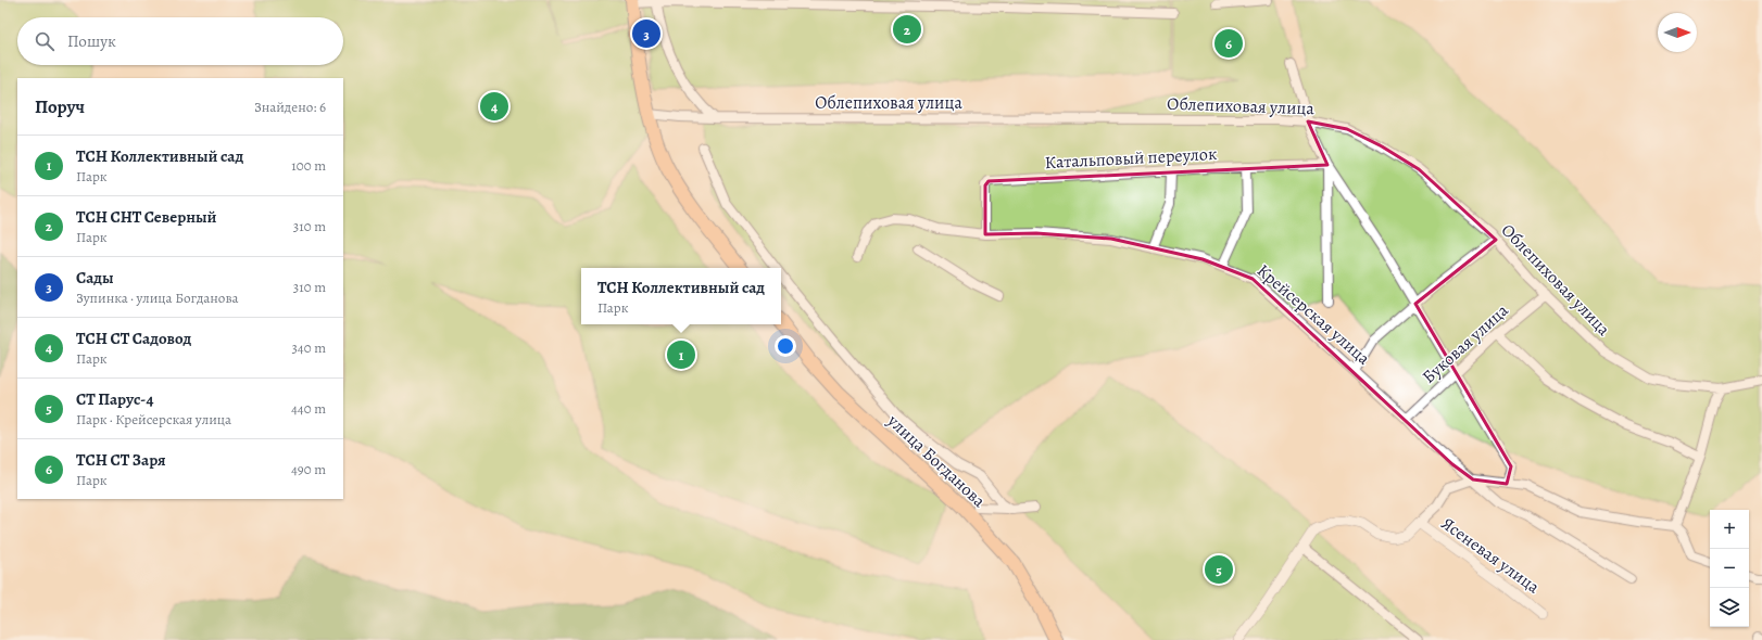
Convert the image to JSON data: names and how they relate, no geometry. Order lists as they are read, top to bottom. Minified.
{"streets":{"main road":["улица Богданова"],"street":["Облепиховая улица","Катальповый переулок","Крейсерская улица","Буковая улица","Ясеневая улица"]},"crossings":[["Облепиховая улица","Буковая улица"],["Катальповый переулок","Крейсерская улица"],["Крейсерская улица","Буковая улица"]],"north":"right","page":{"pins":["2","3","6","4","1","5"],"search":"Пошук","heading":["Поруч","Знайдено: 6"],"list":[{"mark":"1","name":"ТСН Коллективный сад","note":"Парк","value":"100 m"},{"mark":"2","name":"ТСН СНТ Северный","note":"Парк","value":"310 m"},{"mark":"3","name":"Сады","note":"Зупинка · улица Богданова","value":"310 m"},{"mark":"4","name":"ТСН СТ Садовод","note":"Парк","value":"340 m"},{"mark":"5","name":"СТ Парус-4","note":"Парк · Крейсерская улица","value":"440 m"},{"mark":"6","name":"ТСН СТ Заря","note":"Парк","value":"490 m"}],"popup":["ТСН Коллективный сад","Парк"],"map_buttons":["+","−"]}}
